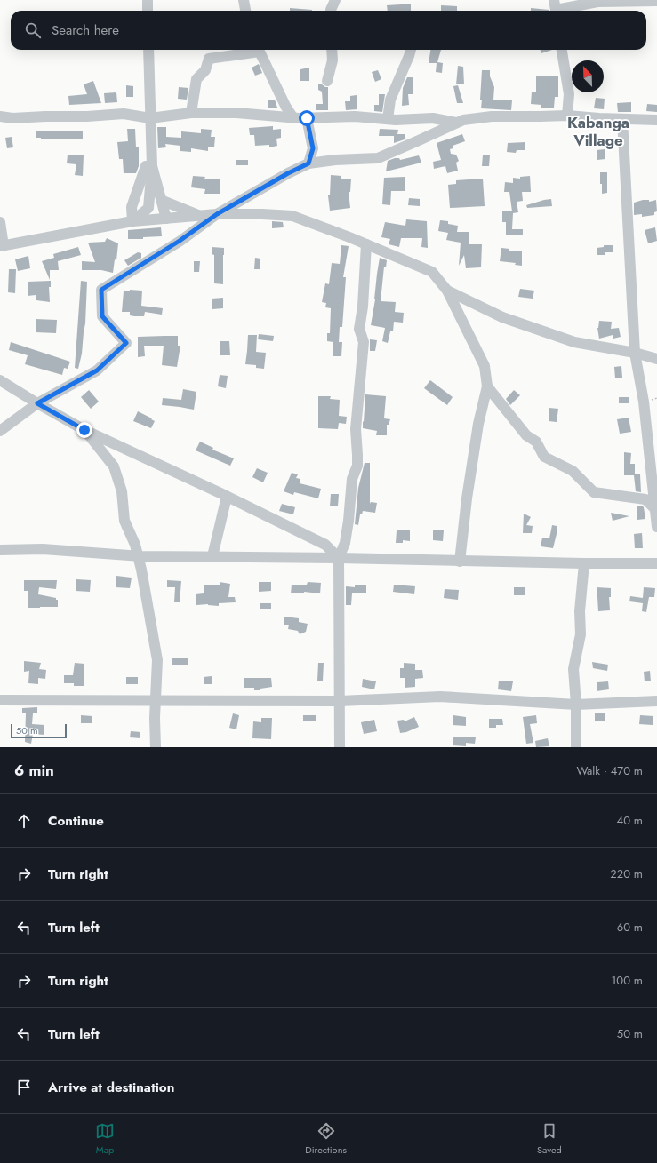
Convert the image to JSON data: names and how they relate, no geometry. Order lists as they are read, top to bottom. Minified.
{"districts":["Kabanga Village"],"scale_bar":"50 m","north":"top left","page":{"search":"Search here","scale":"50 m","heading":["6 min","Walk · 470 m"],"list":[["Continue","40 m"],["Turn right","220 m"],["Turn left","60 m"],["Turn right","100 m"],["Turn left","50 m"],"Arrive at destination"],"nav":["Map","Directions","Saved"]}}
